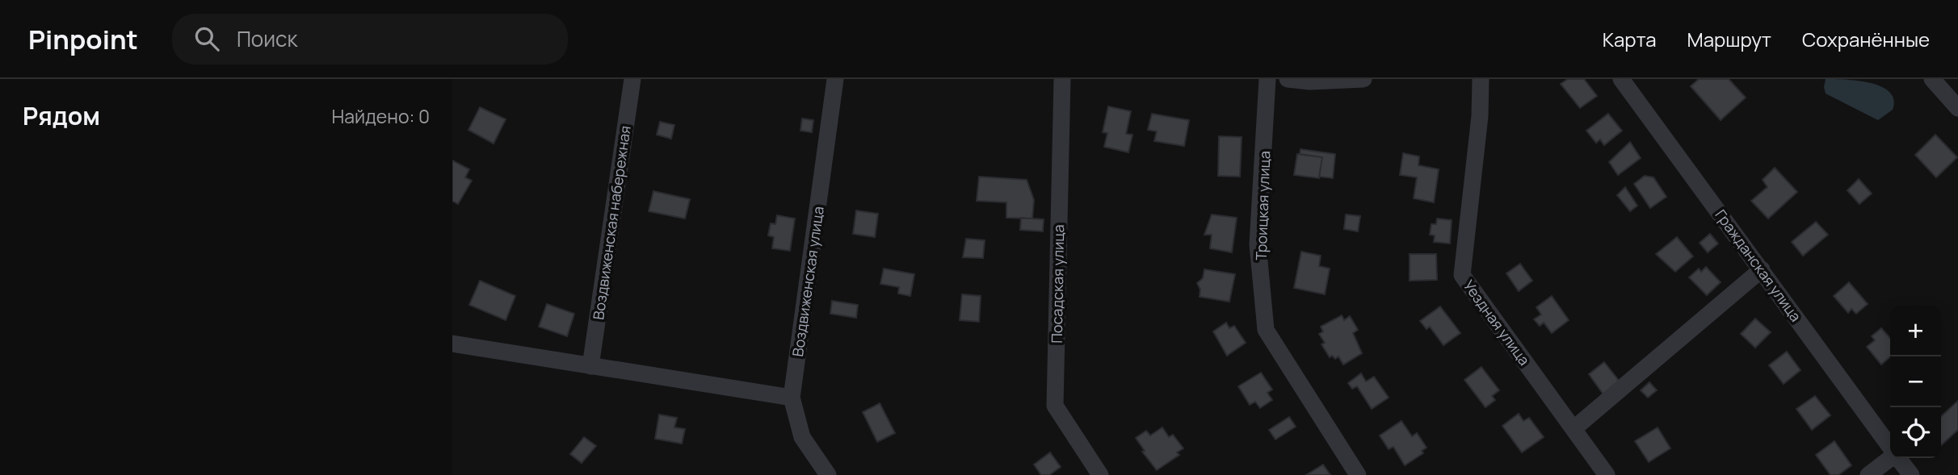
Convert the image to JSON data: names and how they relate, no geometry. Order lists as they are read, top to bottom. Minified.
{"streets":{"street":["Троицкая улица","Воздвиженская набережная","Гражданская улица","Воздвиженская улица","Посадская улица","Уездная улица"]},"page":{"header":"Pinpoint","search":"Поиск","nav":["Карта","Маршрут","Сохранённые"],"heading":["Рядом","Найдено: 0"],"map_buttons":["+","−"]}}
